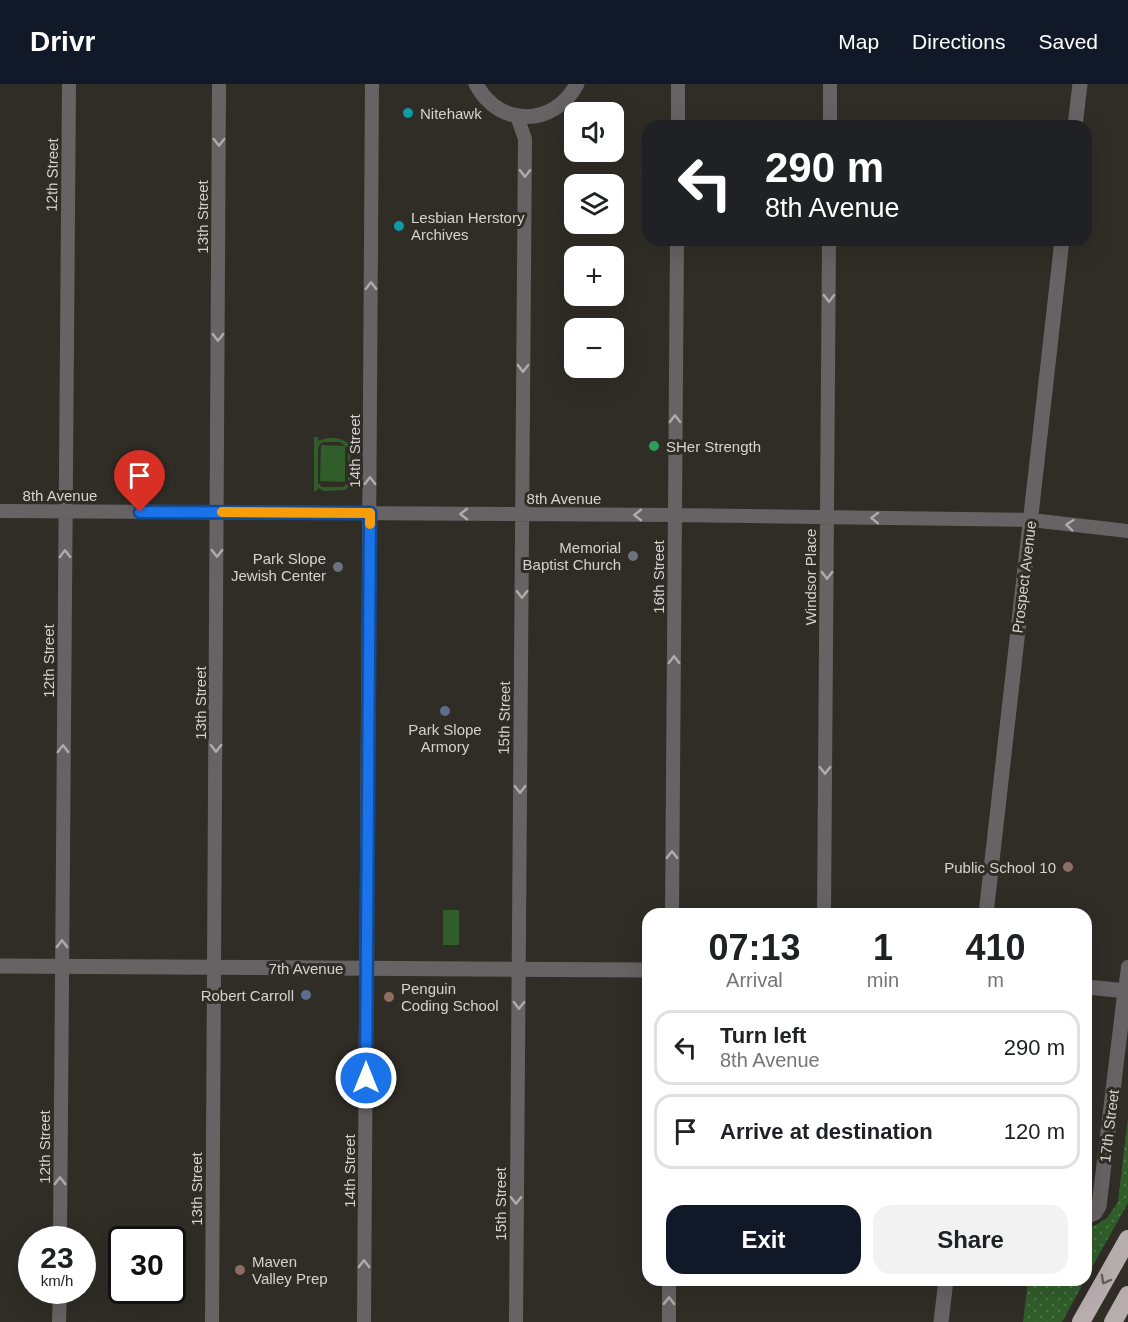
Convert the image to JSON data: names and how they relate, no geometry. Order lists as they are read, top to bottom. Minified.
{"streets":{"street":["12th Street","13th Street","14th Street","8th Avenue","16th Street","Windsor Place","Prospect Avenue","15th Street","7th Avenue","17th Street"]},"crossings":[["12th Street","8th Avenue"],["12th Street","7th Avenue"],["13th Street","8th Avenue"],["13th Street","7th Avenue"],["14th Street","8th Avenue"],["14th Street","7th Avenue"],["8th Avenue","16th Street"],["8th Avenue","Windsor Place"],["8th Avenue","Prospect Avenue"],["8th Avenue","15th Street"],["15th Street","7th Avenue"]],"one_way":["12th Street","13th Street","14th Street","8th Avenue","16th Street","Windsor Place","15th Street"],"places":["Nitehawk","Lesbian Herstory Archives","SHer Strength","Memorial Baptist Church","Park Slope Jewish Center","Park Slope Armory","Public School 10","Robert Carroll","Penguin Coding School","Maven Valley Prep"],"page":{"header":"Drivr","nav":["Map","Directions","Saved"],"map_buttons":["+","−"],"turn":["290 m","8th Avenue"],"eta":["07:13","Arrival","1","min","410","m"],"list":[{"name":"Turn left","note":"8th Avenue","value":"290 m"},{"name":"Arrive at destination","value":"120 m"}],"buttons":["Exit","Share"],"speed":"23 km/h","limit":"30"}}
